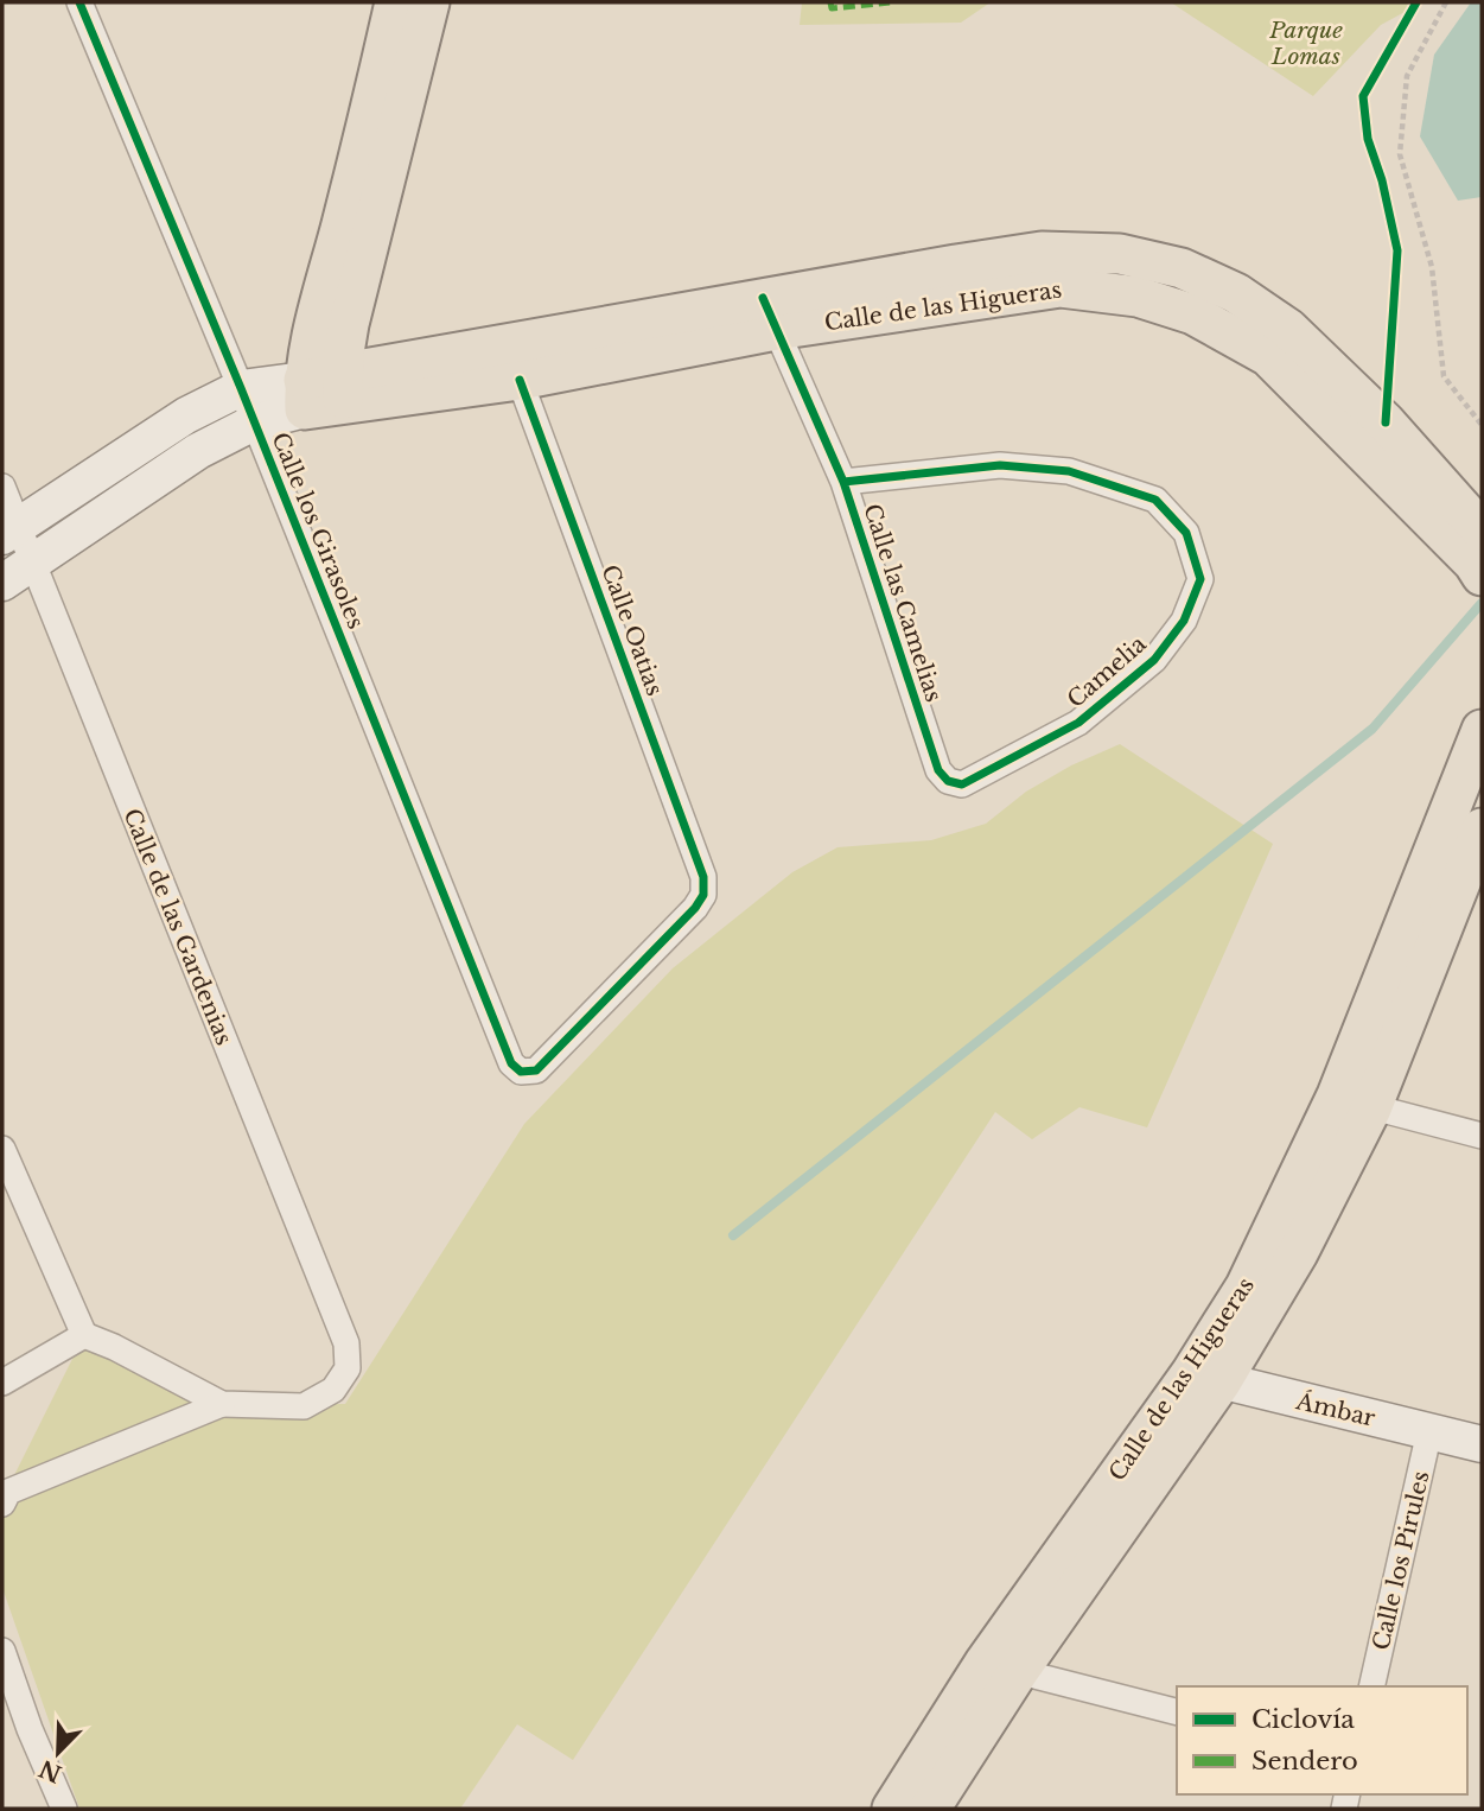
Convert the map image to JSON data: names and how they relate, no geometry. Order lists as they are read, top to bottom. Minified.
{"streets":{"main road":["Calle de las Higueras"],"street":["Calle los Girasoles","Calle las Camelias","Calle Oatias","Camelia","Calle de las Gardenias","Ámbar","Calle los Pirules"]},"crossings":[["Calle de las Higueras","Calle las Camelias"],["Calle de las Higueras","Calle Oatias"],["Calle de las Higueras","Ámbar"],["Calle los Girasoles","Calle Oatias"],["Calle las Camelias","Camelia"],["Ámbar","Calle los Pirules"]],"parks":["Parque Lomas"],"legend":["Ciclovía","Sendero"],"north":"bottom left"}
